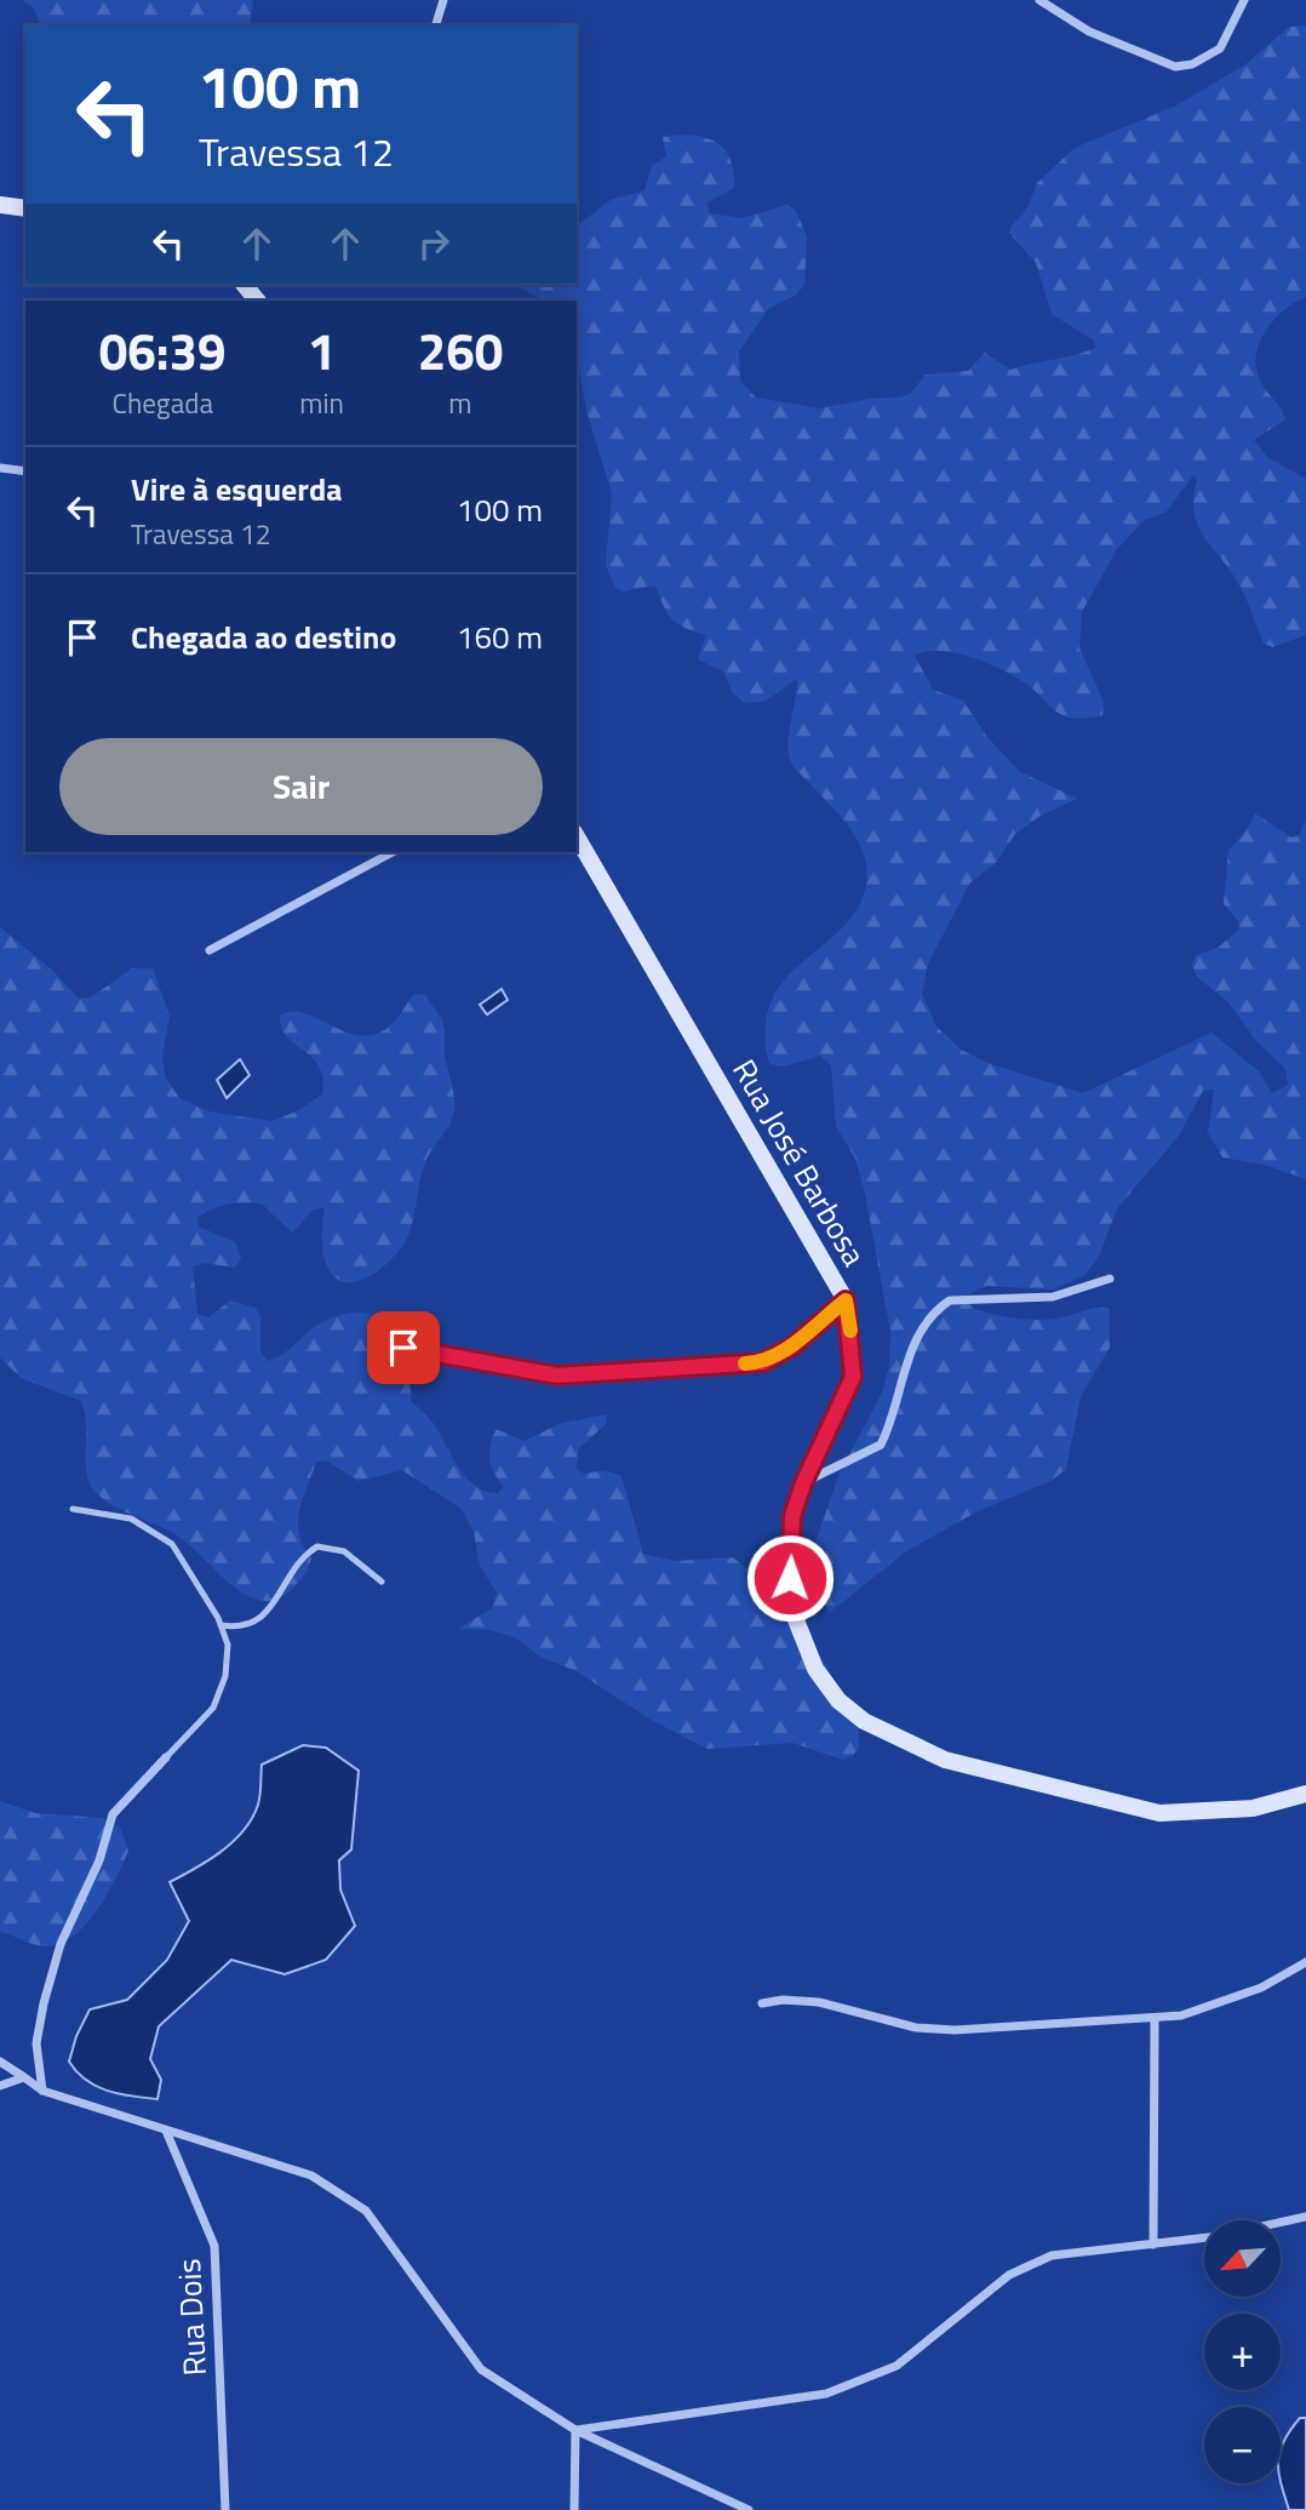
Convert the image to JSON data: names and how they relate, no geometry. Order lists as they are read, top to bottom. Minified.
{"streets":{"street":["Rua José Barbosa","Rua Dois"]},"north":"bottom left","page":{"turn":["100 m","Travessa 12"],"eta":["06:39","Chegada","1","min","260","m"],"list":[{"name":"Vire à esquerda","note":"Travessa 12","value":"100 m"},{"name":"Chegada ao destino","value":"160 m"}],"buttons":"Sair","map_buttons":["+","−"]}}
